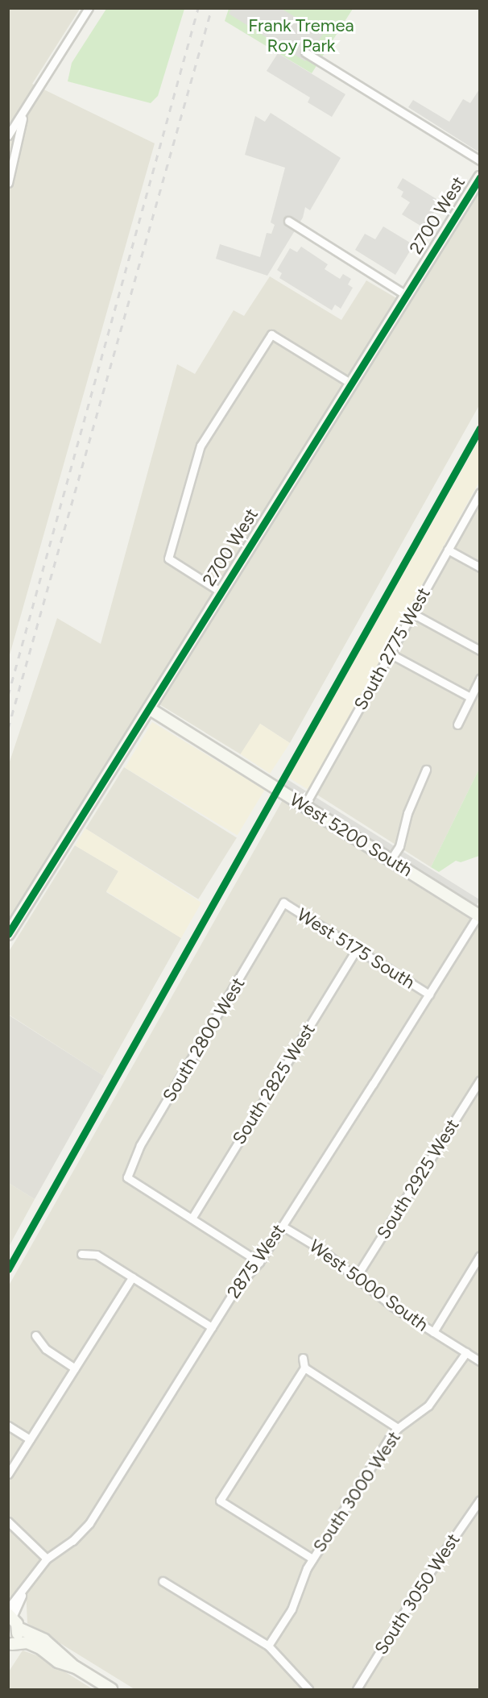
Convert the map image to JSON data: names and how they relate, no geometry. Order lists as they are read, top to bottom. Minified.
{"streets":{"street":["2700 West","South 2775 West","West 5200 South","West 5175 South","South 2800 West","South 2825 West","South 2925 West","2875 West","West 5000 South","South 3000 West","South 3050 West"]},"crossings":[["2700 West","West 5200 South"],["South 2775 West","West 5200 South"],["West 5200 South","2875 West"],["West 5175 South","South 2800 West"],["West 5175 South","South 2825 West"],["West 5175 South","2875 West"],["South 2800 West","South 2825 West"],["South 2925 West","West 5000 South"],["2875 West","West 5000 South"],["West 5000 South","South 3000 West"]],"parks":["Frank Tremea Roy Park"]}
